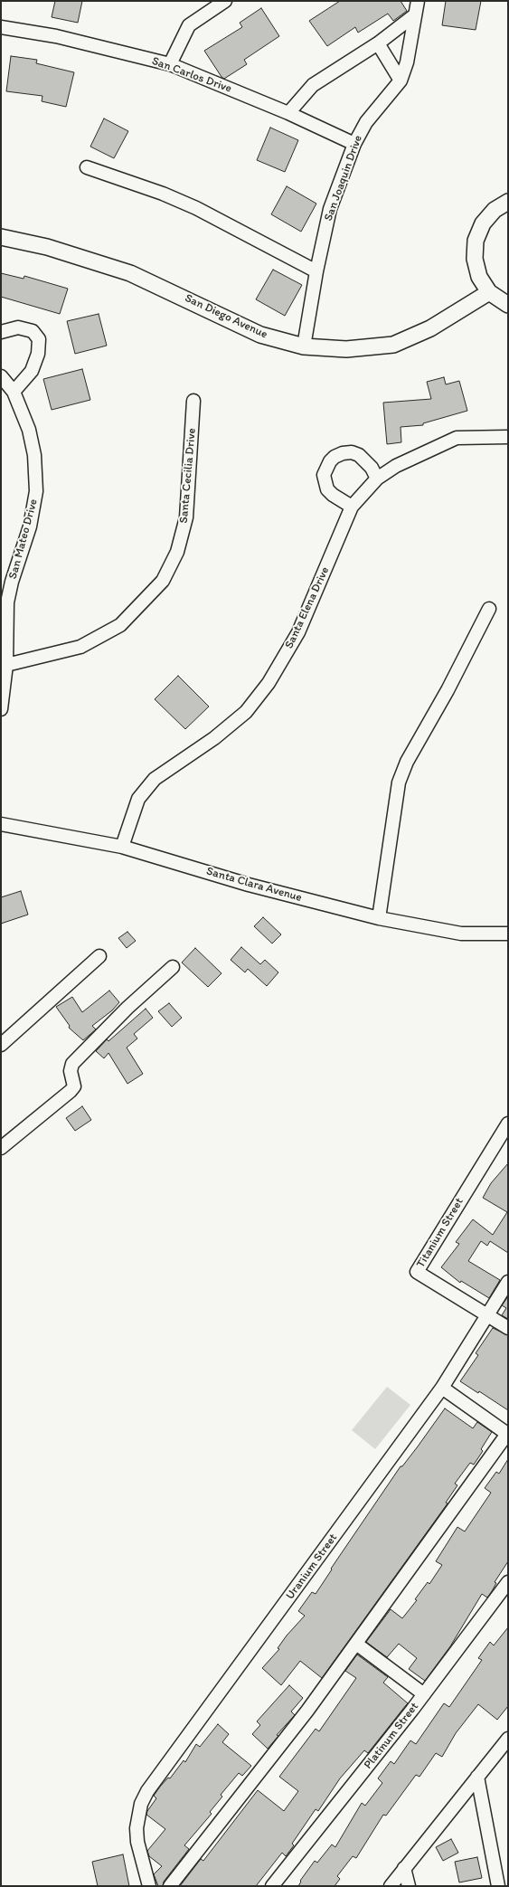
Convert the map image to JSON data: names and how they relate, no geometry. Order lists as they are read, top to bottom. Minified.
{"streets":{"street":["San Carlos Drive","San Joaquin Drive","San Diego Avenue","Santa Cecilia Drive","San Mateo Drive","Santa Elena Drive","Santa Clara Avenue","Titanium Street","Uranium Street","Platinum Street"]},"crossings":[["San Carlos Drive","San Joaquin Drive"],["San Joaquin Drive","San Diego Avenue"],["Santa Cecilia Drive","San Mateo Drive"],["Santa Elena Drive","Santa Clara Avenue"],["Titanium Street","Uranium Street"]]}
